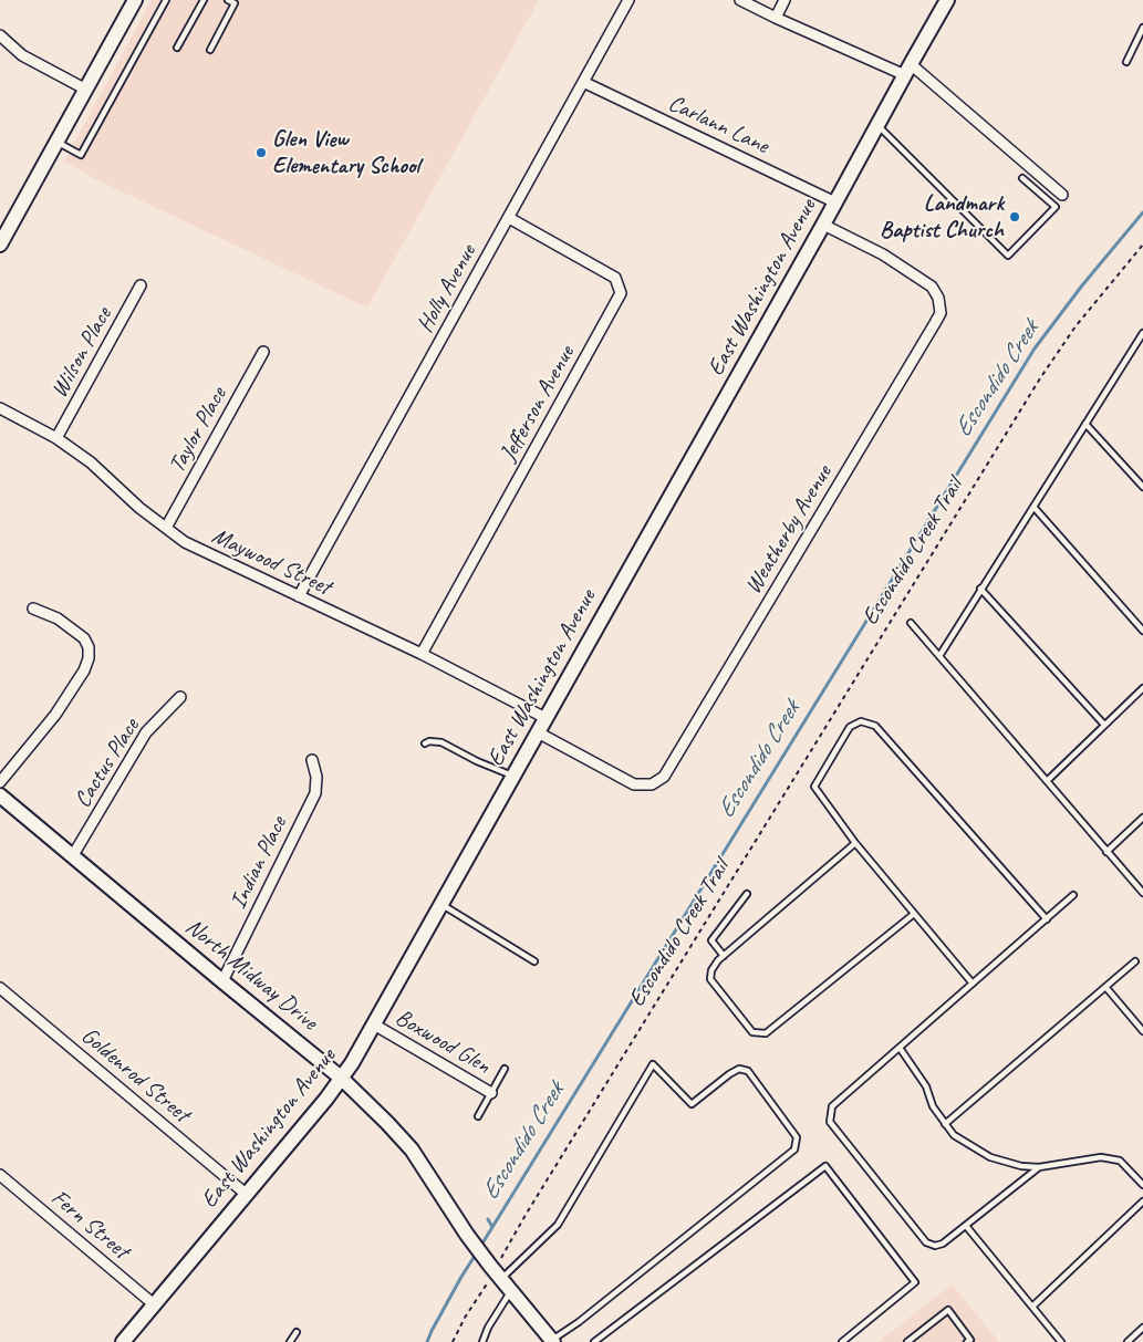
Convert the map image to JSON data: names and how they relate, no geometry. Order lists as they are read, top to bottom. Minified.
{"streets":{"main road":["East Washington Avenue","North Midway Drive"],"street":["Carlann Lane","Holly Avenue","Wilson Place","Jefferson Avenue","Taylor Place","Weatherby Avenue","Maywood Street","Cactus Place","Indian Place","Boxwood Glen","Goldenrod Street","Fern Street"],"path":["Escondido Creek Trail"]},"crossings":[["Carlann Lane","East Washington Avenue"],["Carlann Lane","Holly Avenue"],["East Washington Avenue","Weatherby Avenue"],["East Washington Avenue","Maywood Street"],["East Washington Avenue","North Midway Drive"],["East Washington Avenue","Boxwood Glen"],["East Washington Avenue","Goldenrod Street"],["East Washington Avenue","Fern Street"],["Holly Avenue","Jefferson Avenue"],["Holly Avenue","Maywood Street"],["Wilson Place","Maywood Street"],["Jefferson Avenue","Maywood Street"],["Taylor Place","Maywood Street"],["Escondido Creek Trail","North Midway Drive"],["Cactus Place","North Midway Drive"],["Indian Place","North Midway Drive"]],"water":["Escondido Creek"],"places":["Glen View Elementary School","Landmark Baptist Church"]}
